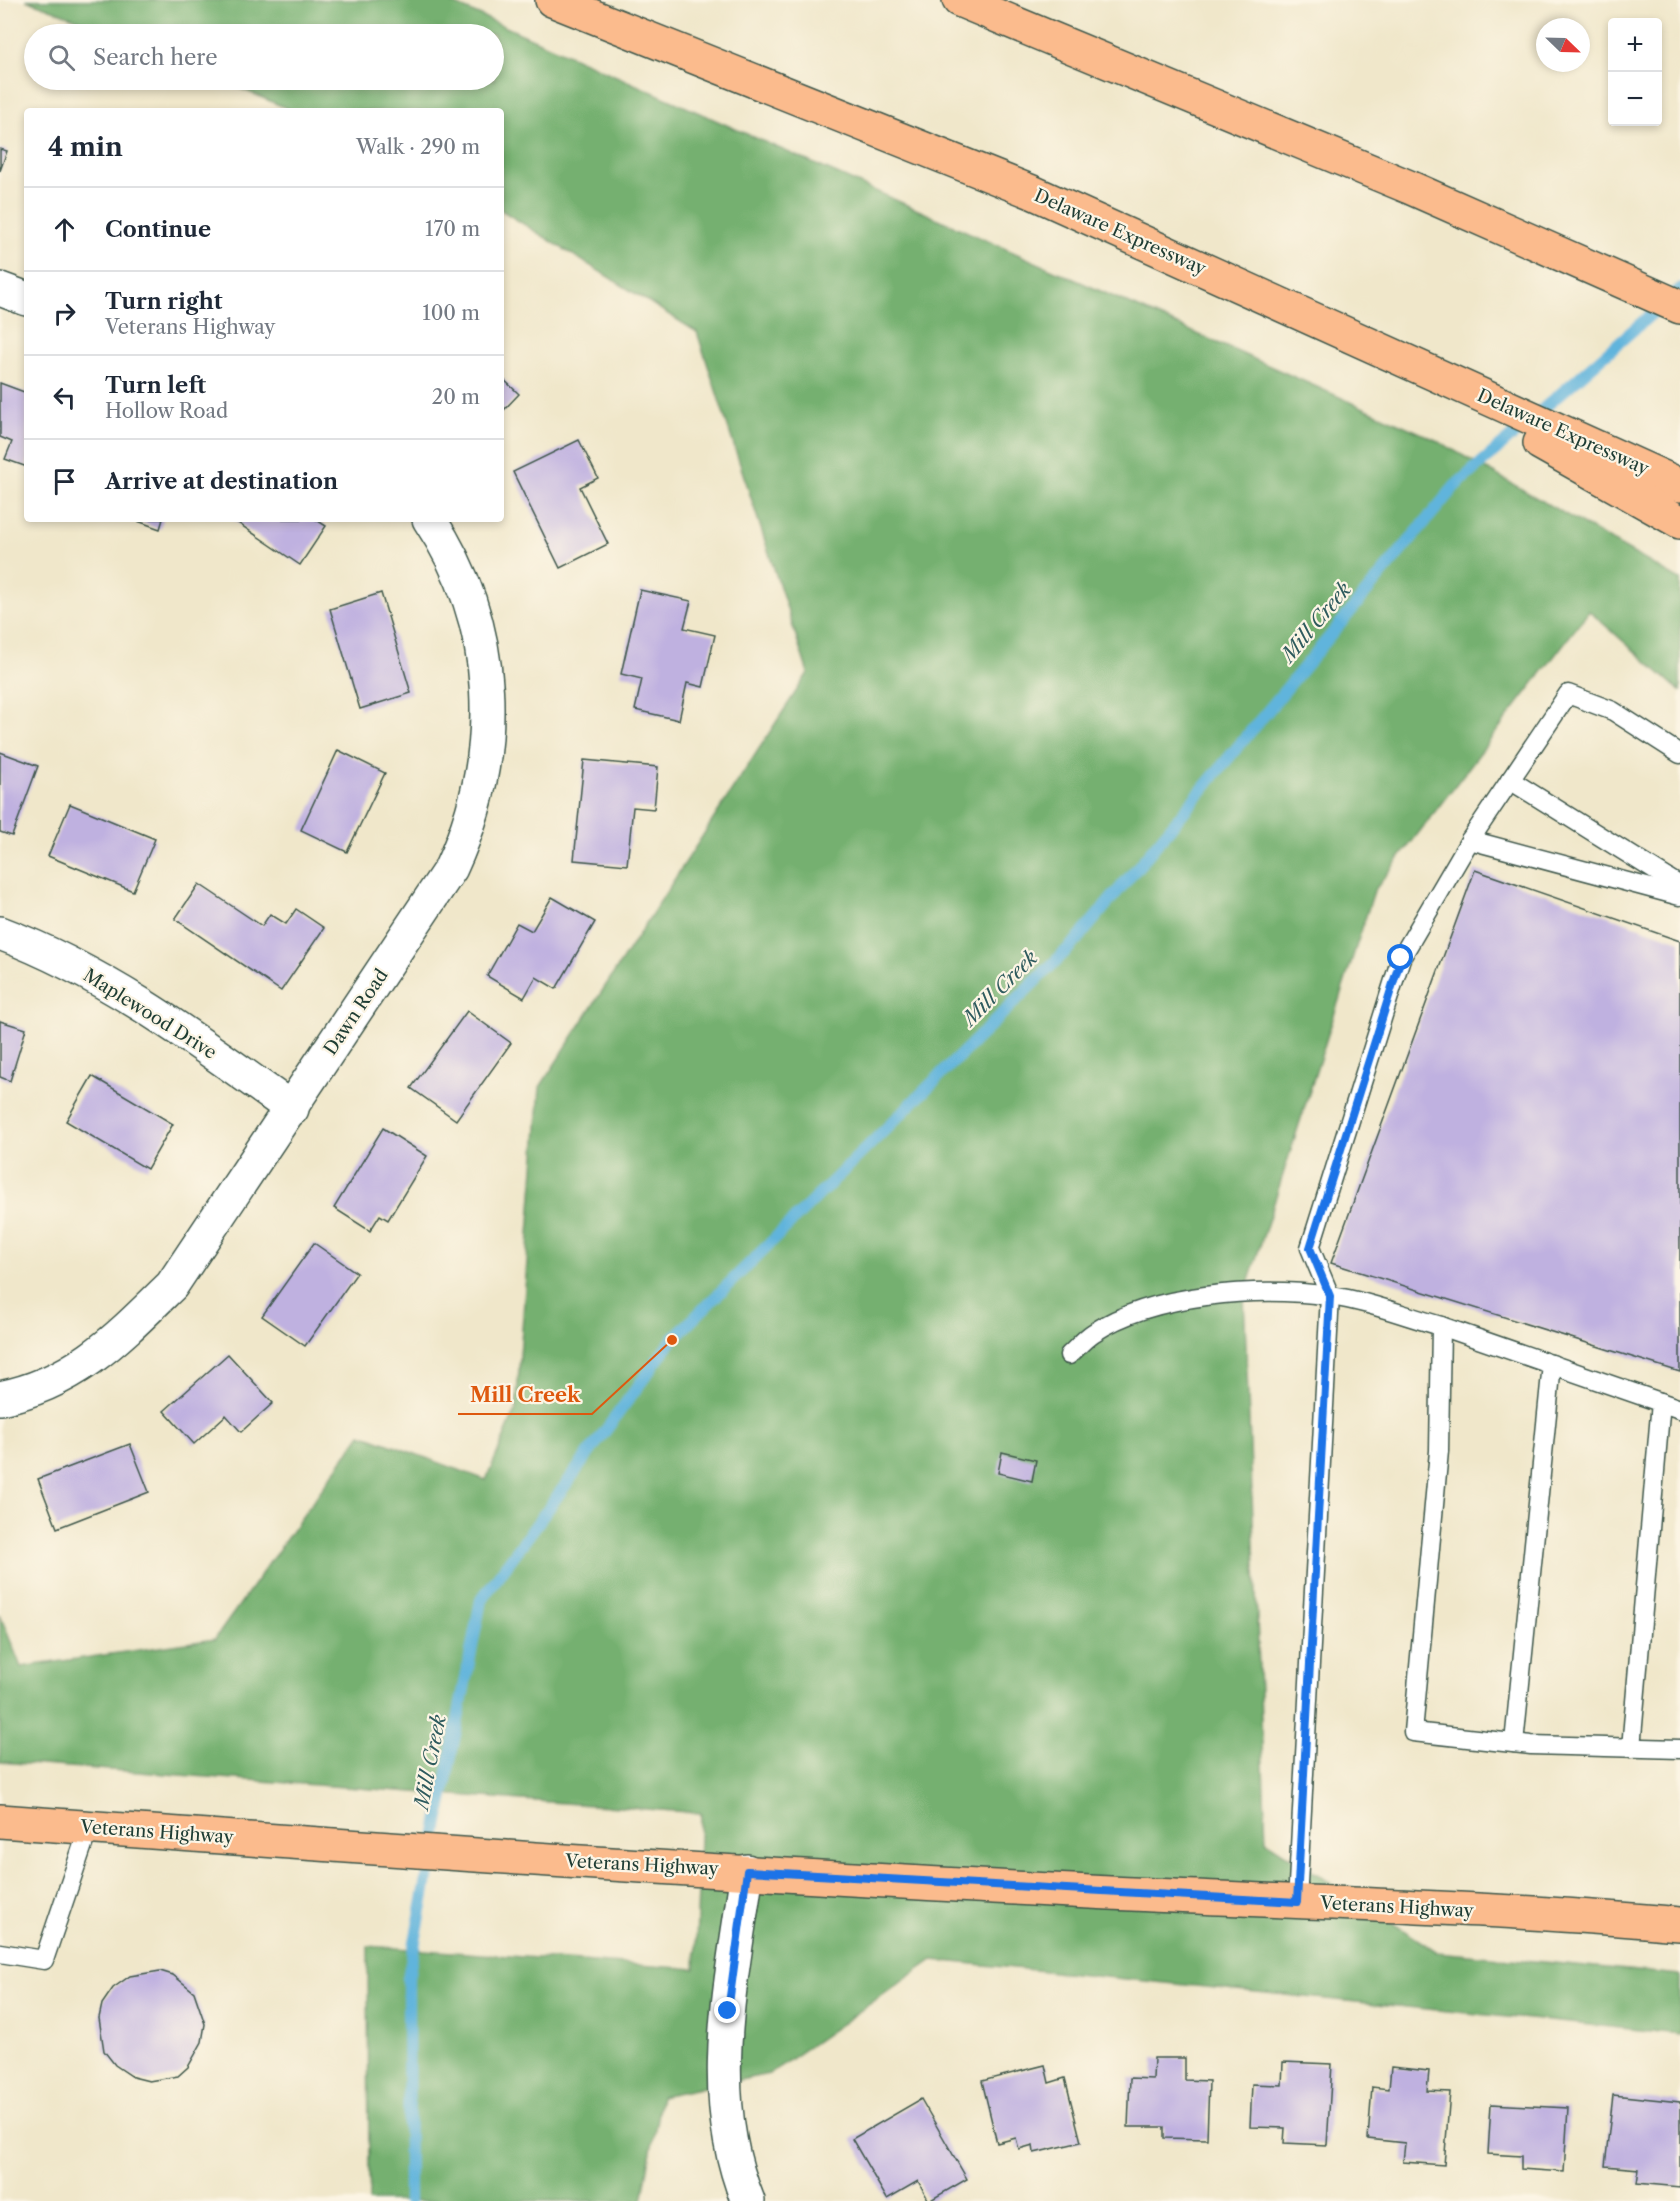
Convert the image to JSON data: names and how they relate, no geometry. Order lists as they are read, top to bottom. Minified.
{"streets":{"main road":["Delaware Expressway","Veterans Highway"],"street":["Dawn Road","Maplewood Drive"]},"crossings":[["Dawn Road","Maplewood Drive"]],"water":["Mill Creek"],"places":["Mill Creek"],"north":"bottom right","page":{"map_buttons":["+","−"],"search":"Search here","heading":["4 min","Walk · 290 m"],"list":[["Continue","170 m"],["Turn right","Veterans Highway","100 m"],["Turn left","Hollow Road","20 m"],"Arrive at destination"]}}
